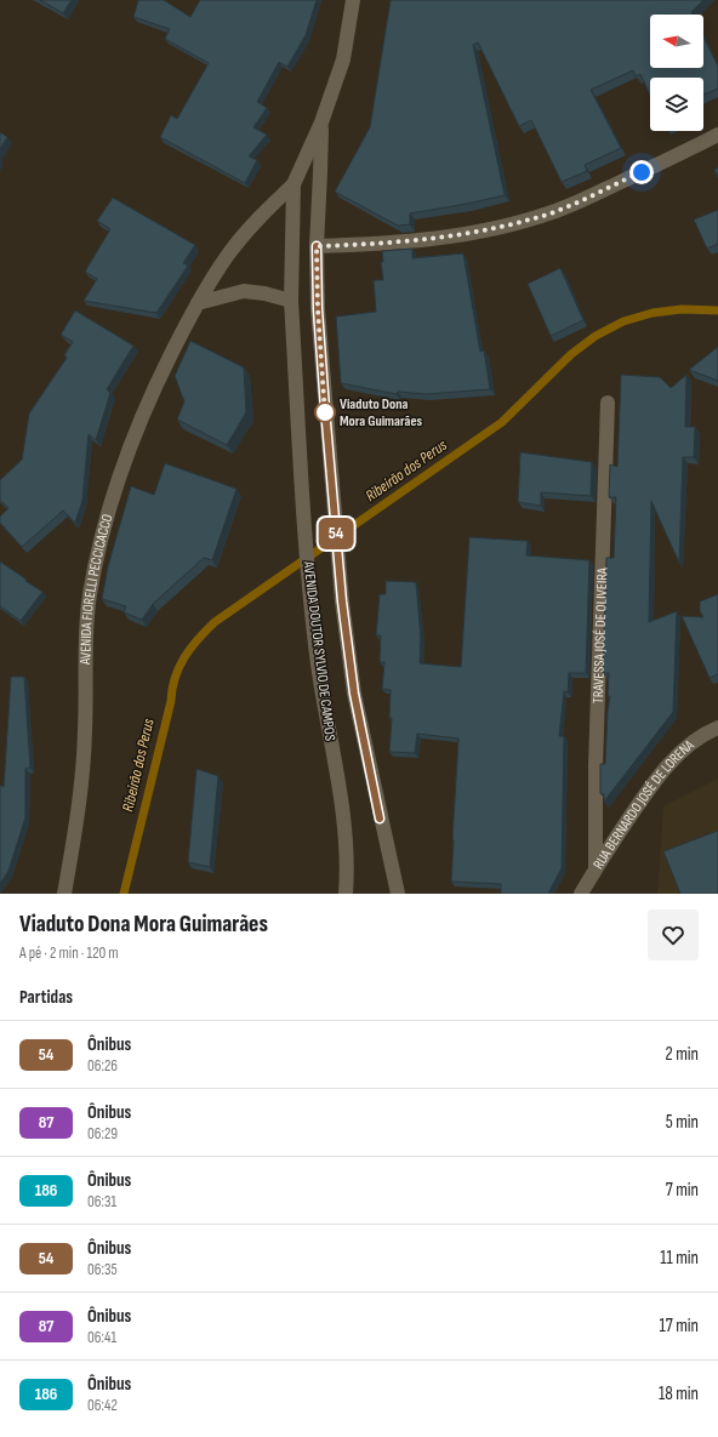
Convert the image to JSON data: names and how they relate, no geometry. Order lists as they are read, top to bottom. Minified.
{"streets":{"street":["AVENIDA FIORELLI PECCICACCO","TRAVESSA JOSÉ DE OLIVEIRA","AVENIDA DOUTOR SYLVIO DE CAMPOS","RUA BERNARDO JOSÉ DE LORENA"]},"crossings":[["AVENIDA FIORELLI PECCICACCO","AVENIDA DOUTOR SYLVIO DE CAMPOS"],["TRAVESSA JOSÉ DE OLIVEIRA","RUA BERNARDO JOSÉ DE LORENA"]],"water":["Ribeirão dos Perus"],"places":["Viaduto Dona Mora Guimarães"],"lines":["bus line 54"],"north":"left","page":{"on_map":"54","heading":[["Viaduto Dona Mora Guimarães","A pé · 2 min · 120 m"],"Partidas"],"list":[{"mark":"54","name":"Ônibus","note":"06:26","value":"2 min"},{"mark":"87","name":"Ônibus","note":"06:29","value":"5 min"},{"mark":"186","name":"Ônibus","note":"06:31","value":"7 min"},{"mark":"54","name":"Ônibus","note":"06:35","value":"11 min"},{"mark":"87","name":"Ônibus","note":"06:41","value":"17 min"},{"mark":"186","name":"Ônibus","note":"06:42","value":"18 min"}]}}
